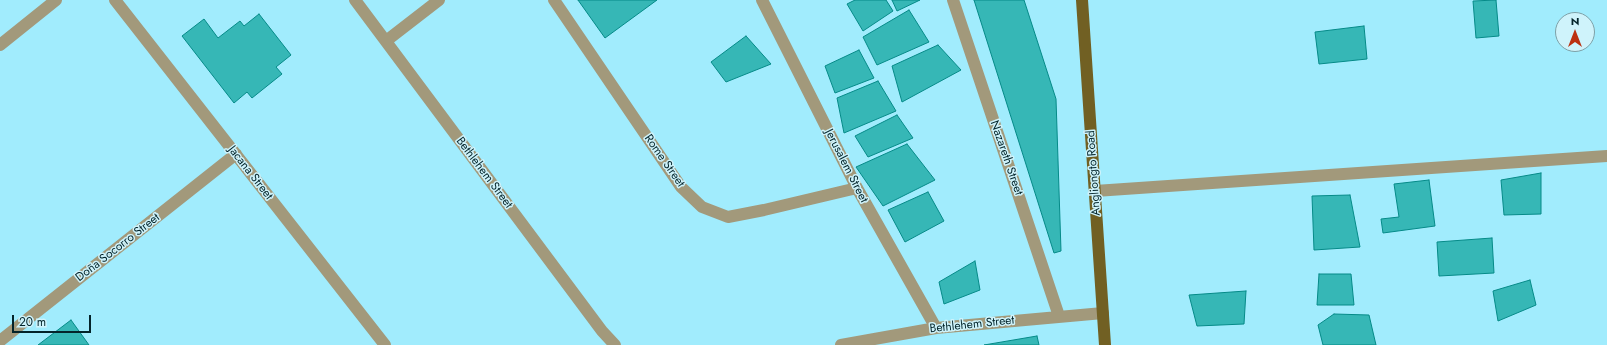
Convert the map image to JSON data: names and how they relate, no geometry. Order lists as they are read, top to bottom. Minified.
{"streets":{"main road":["Angliongto Road"],"street":["Nazareth Street","Rome Street","Jerusalem Street","Jacana Street","Bethlehem Street","Doña Socorro Street"]},"crossings":[["Nazareth Street","Bethlehem Street"],["Rome Street","Jerusalem Street"],["Jerusalem Street","Bethlehem Street"],["Jacana Street","Doña Socorro Street"],["Bethlehem Street","Angliongto Road"]],"scale_bar":"20 m","north":"top"}
